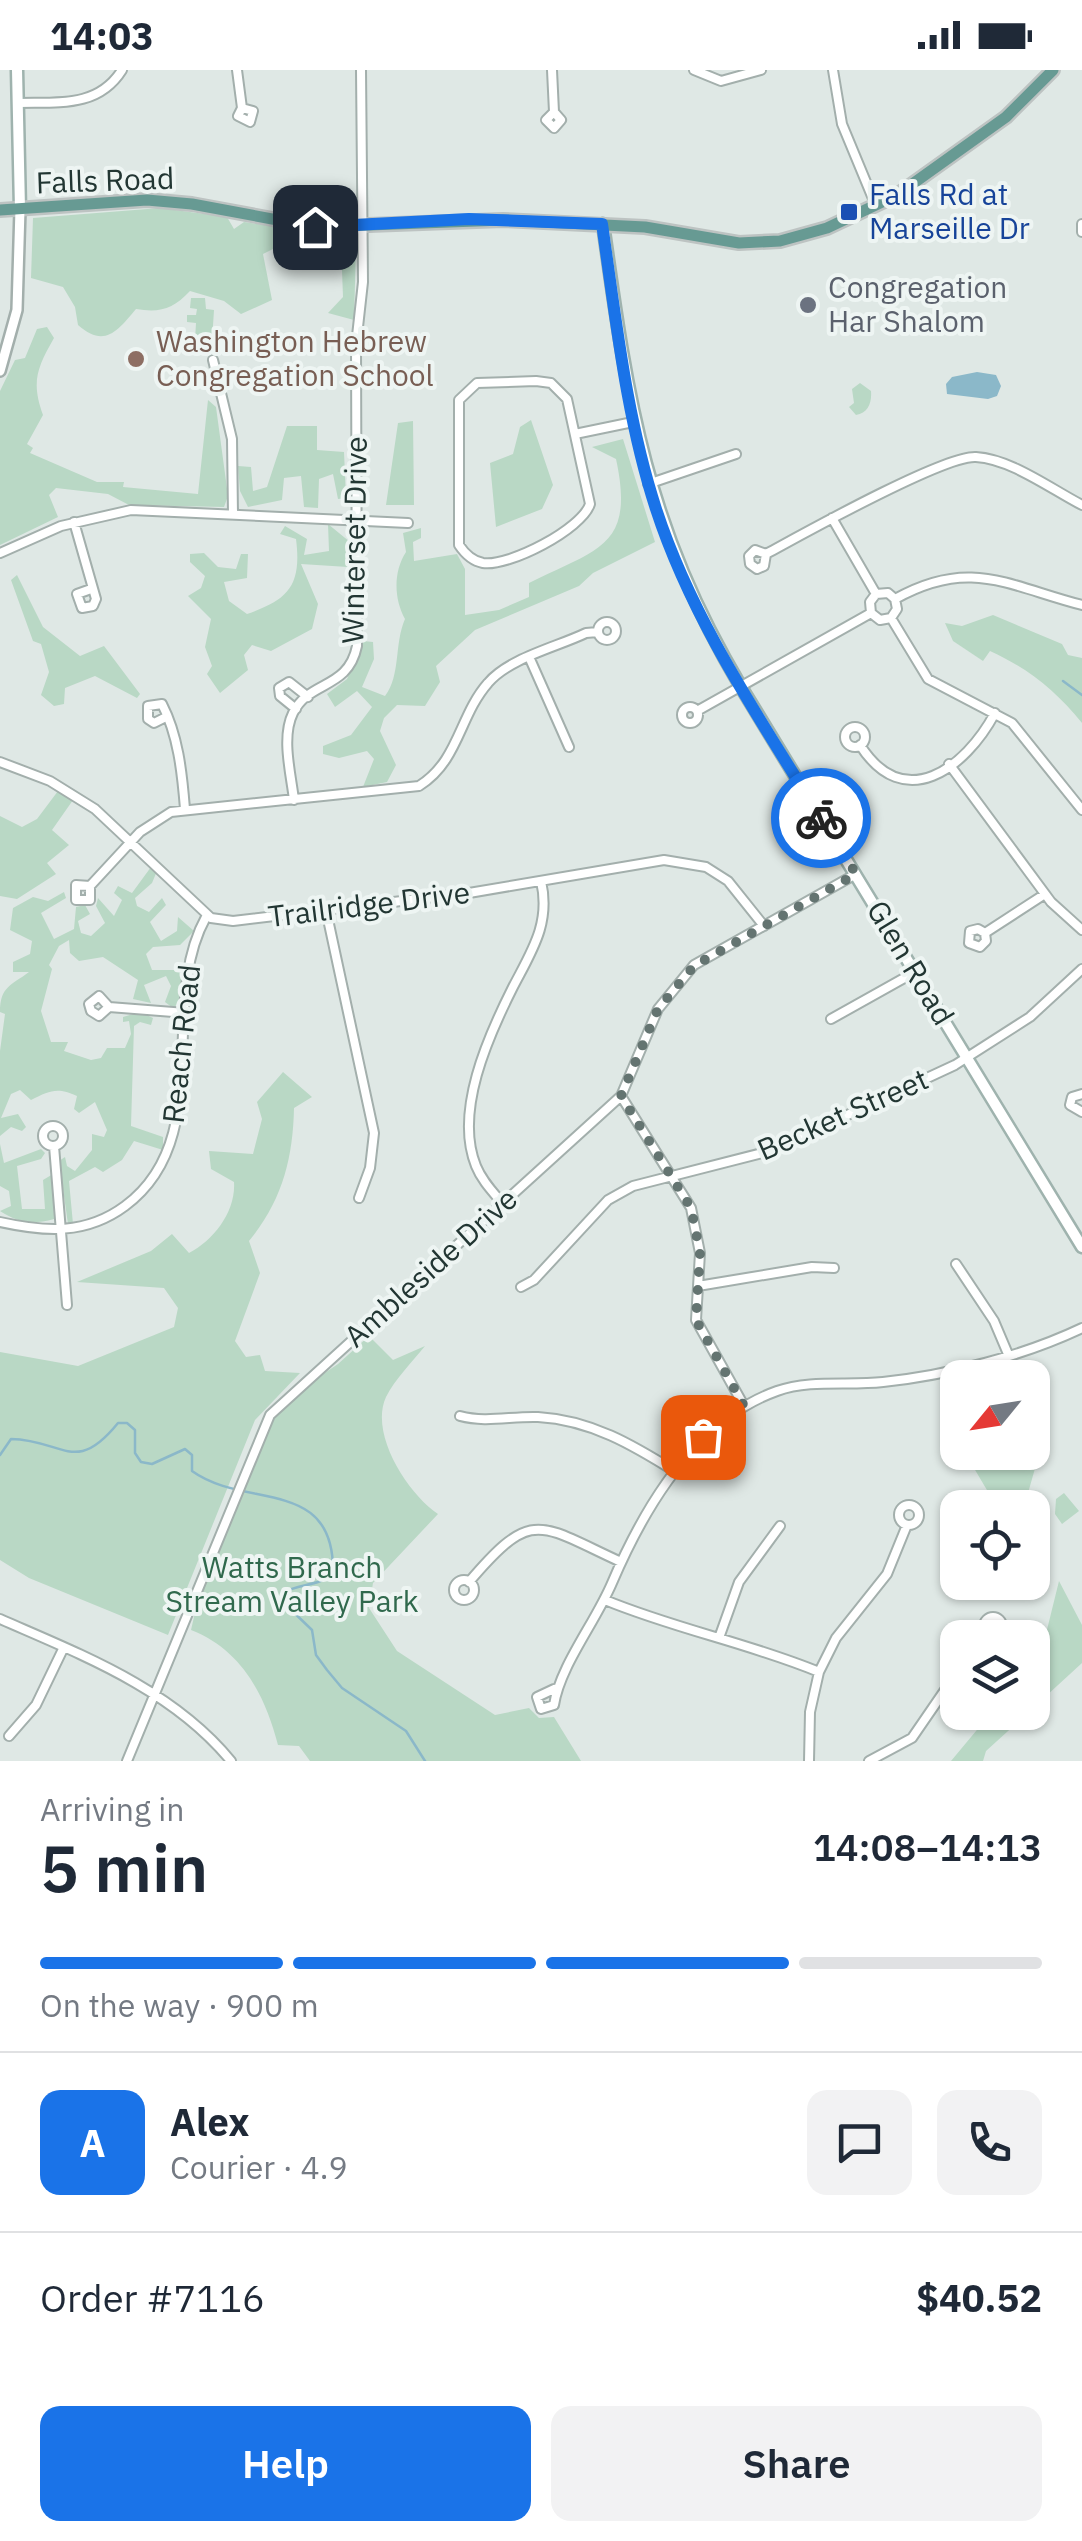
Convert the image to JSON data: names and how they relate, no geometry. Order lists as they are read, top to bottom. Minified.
{"streets":{"main road":["Falls Road","Glen Road"],"street":["Winterset Drive","Trailridge Drive","Reach Road","Becket Street","Ambleside Drive"]},"crossings":[["Falls Road","Winterset Drive"],["Falls Road","Glen Road"],["Trailridge Drive","Reach Road"],["Trailridge Drive","Ambleside Drive"],["Glen Road","Becket Street"],["Glen Road","Ambleside Drive"]],"parks":["Watts Branch Stream Valley Park"],"places":{"transit":["Falls Rd at Marseille Dr"],"other":["Congregation Har Shalom","Washington Hebrew Congregation School"]},"north":"bottom left","page":{"status":"14:03","heading":["5 min","Arriving in","14:08–14:13"],"panel":["Alex","Courier · 4.9","Order #7116","$40.52"],"bar":"On the way · 900 m","round":"A","buttons":["Help","Share"]}}
